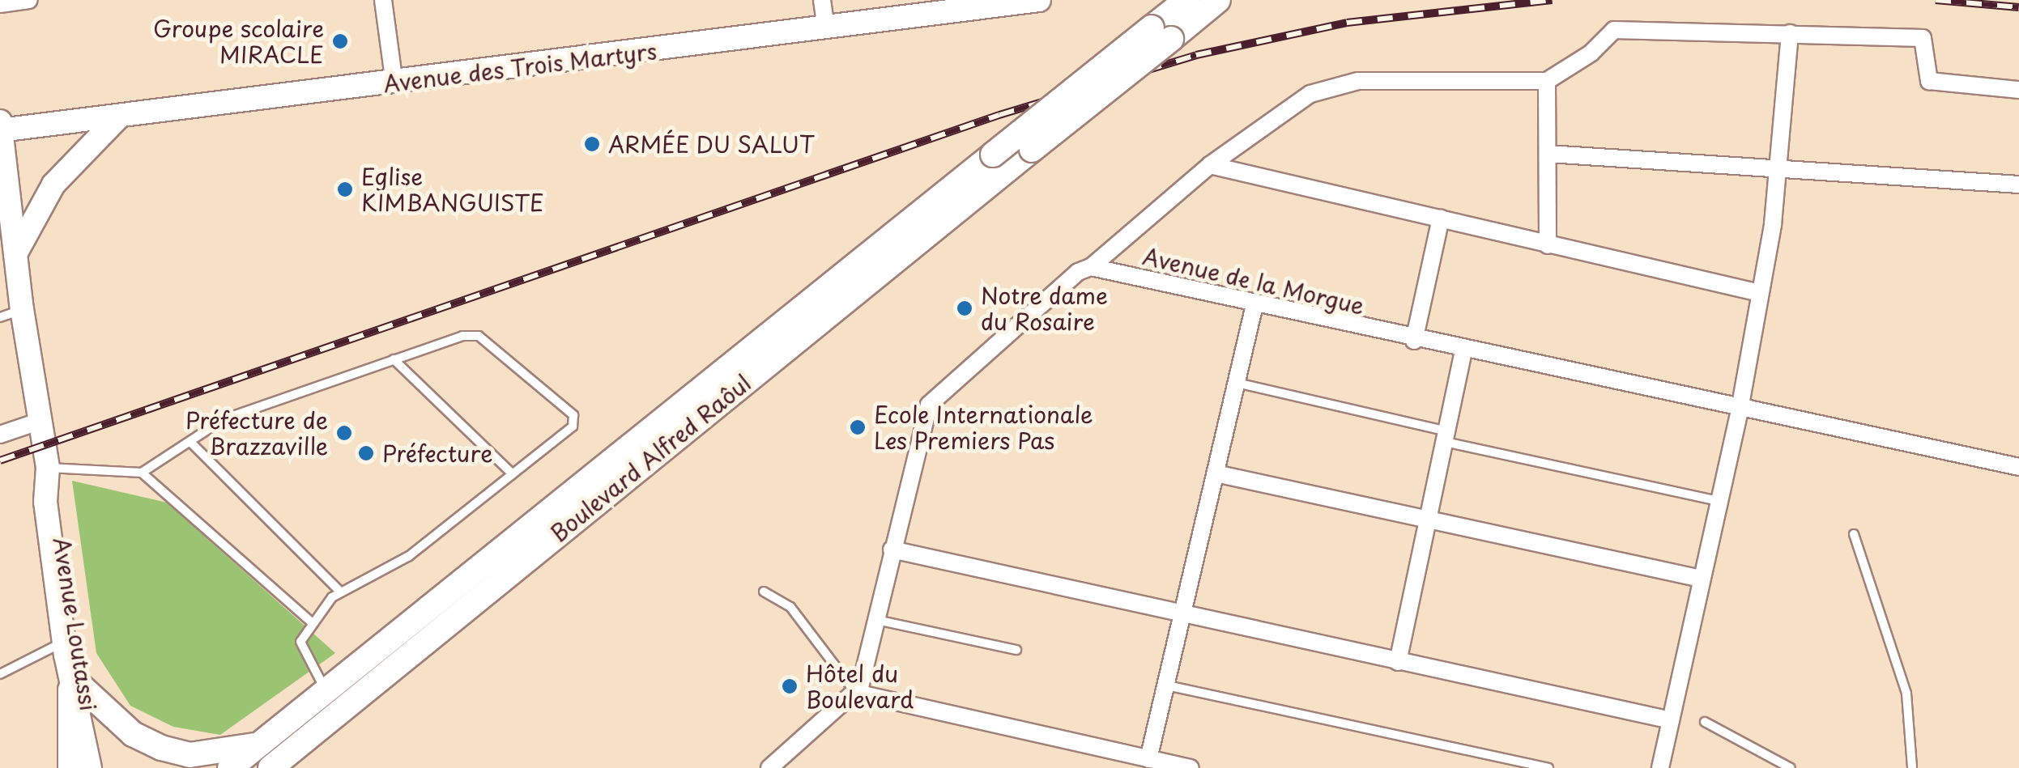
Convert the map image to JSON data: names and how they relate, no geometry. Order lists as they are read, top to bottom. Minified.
{"streets":{"main road":["Avenue des Trois Martyrs","Boulevard Alfred Raôul","Avenue Loutassi"],"street":["Avenue de la Morgue"]},"crossings":[["Avenue des Trois Martyrs","Avenue Loutassi"]],"places":["Groupe scolaire MIRACLE","ARMÉE DU SALUT","Eglise KIMBANGUISTE","Notre dame du Rosaire","Ecole Internationale Les Premiers Pas","Préfecture de Brazzaville","Préfecture","Hôtel du Boulevard"]}
